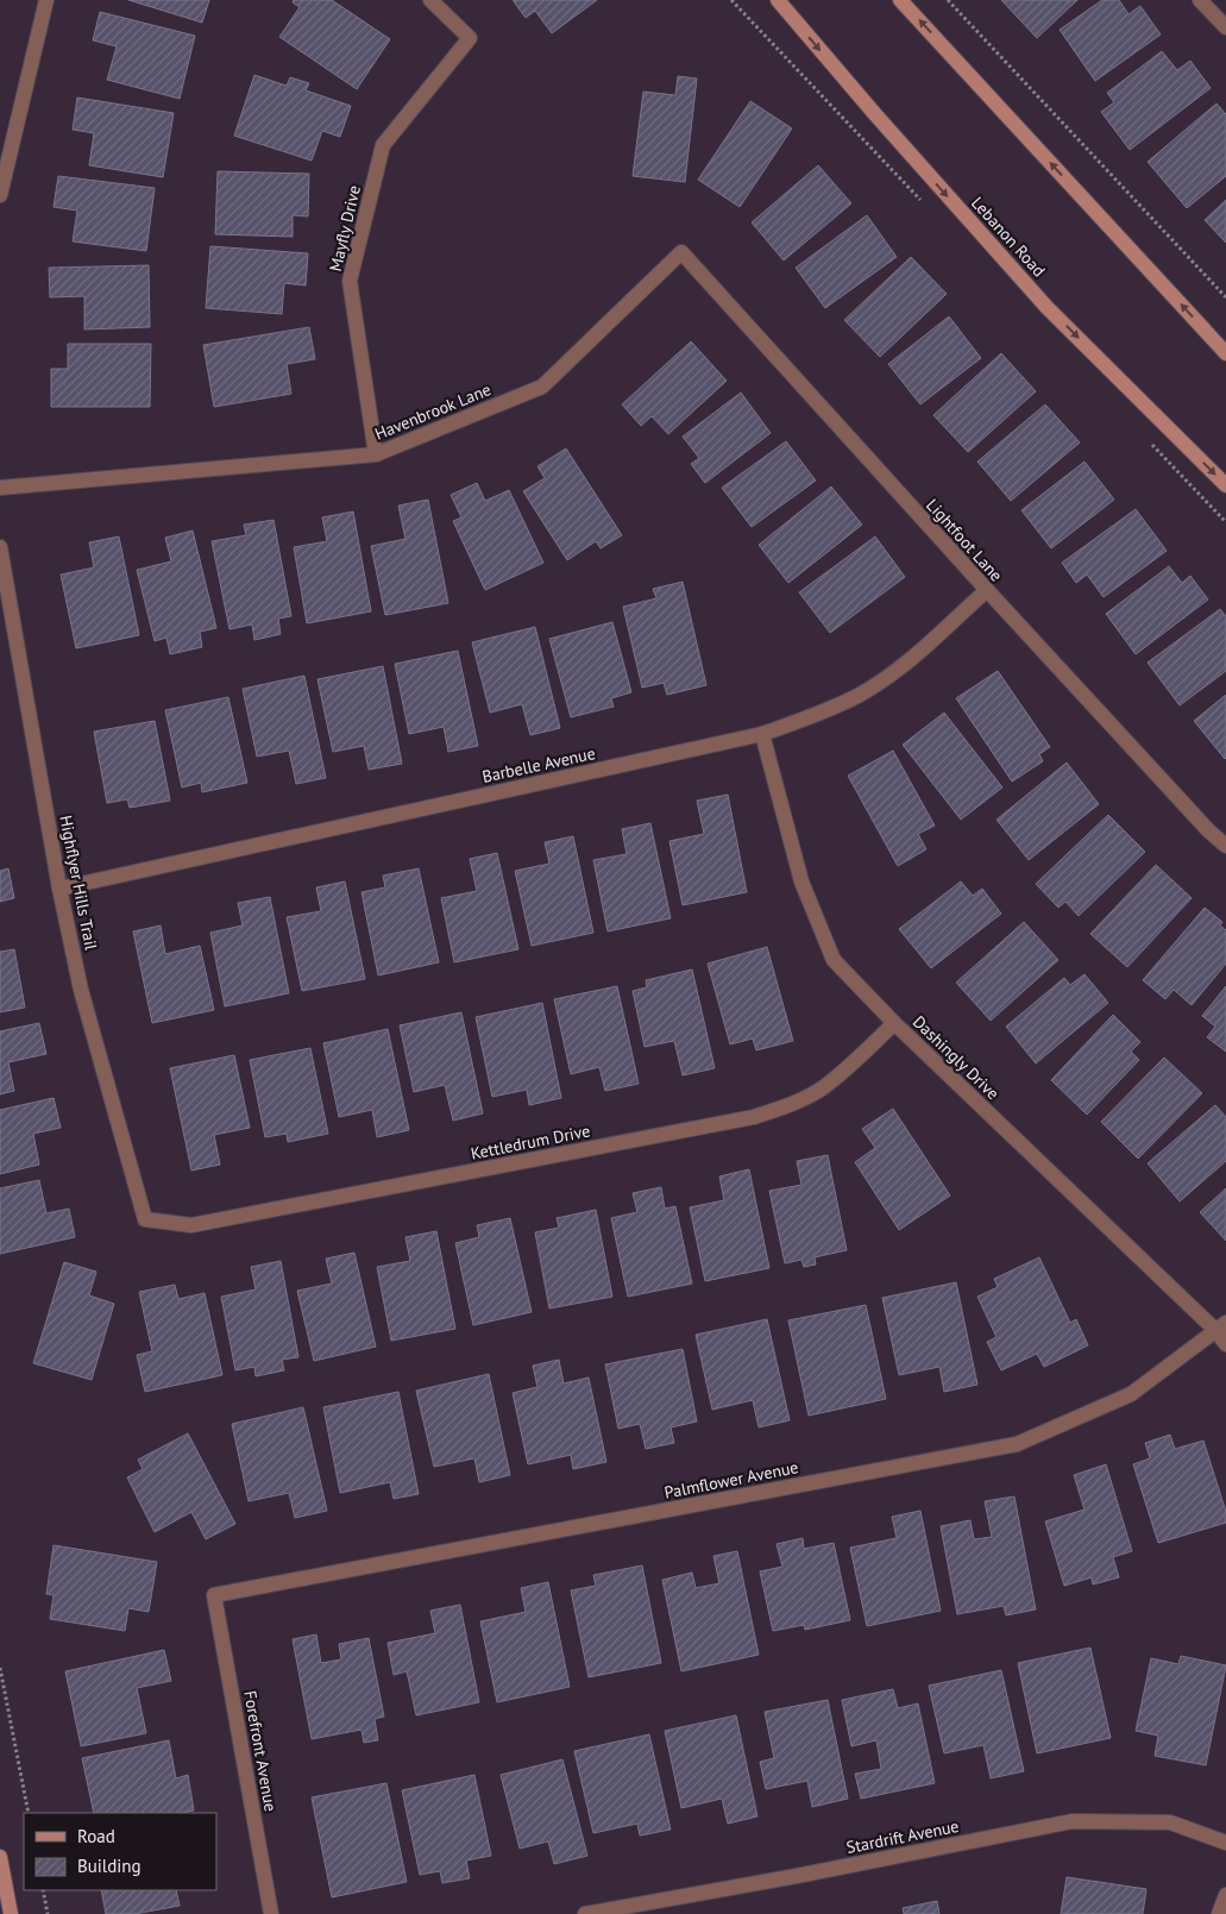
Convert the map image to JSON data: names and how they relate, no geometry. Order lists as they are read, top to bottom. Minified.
{"streets":{"main road":["Lebanon Road"],"street":["Mayfly Drive","Havenbrook Lane","Lightfoot Lane","Barbelle Avenue","Highflyer Hills Trail","Dashingly Drive","Kettledrum Drive","Palmflower Avenue","Forefront Avenue","Stardrift Avenue"]},"crossings":[["Mayfly Drive","Havenbrook Lane"],["Havenbrook Lane","Lightfoot Lane"],["Lightfoot Lane","Barbelle Avenue"],["Barbelle Avenue","Highflyer Hills Trail"],["Barbelle Avenue","Dashingly Drive"],["Highflyer Hills Trail","Kettledrum Drive"],["Dashingly Drive","Kettledrum Drive"],["Dashingly Drive","Palmflower Avenue"],["Palmflower Avenue","Forefront Avenue"]],"legend":["Road","Building"]}
